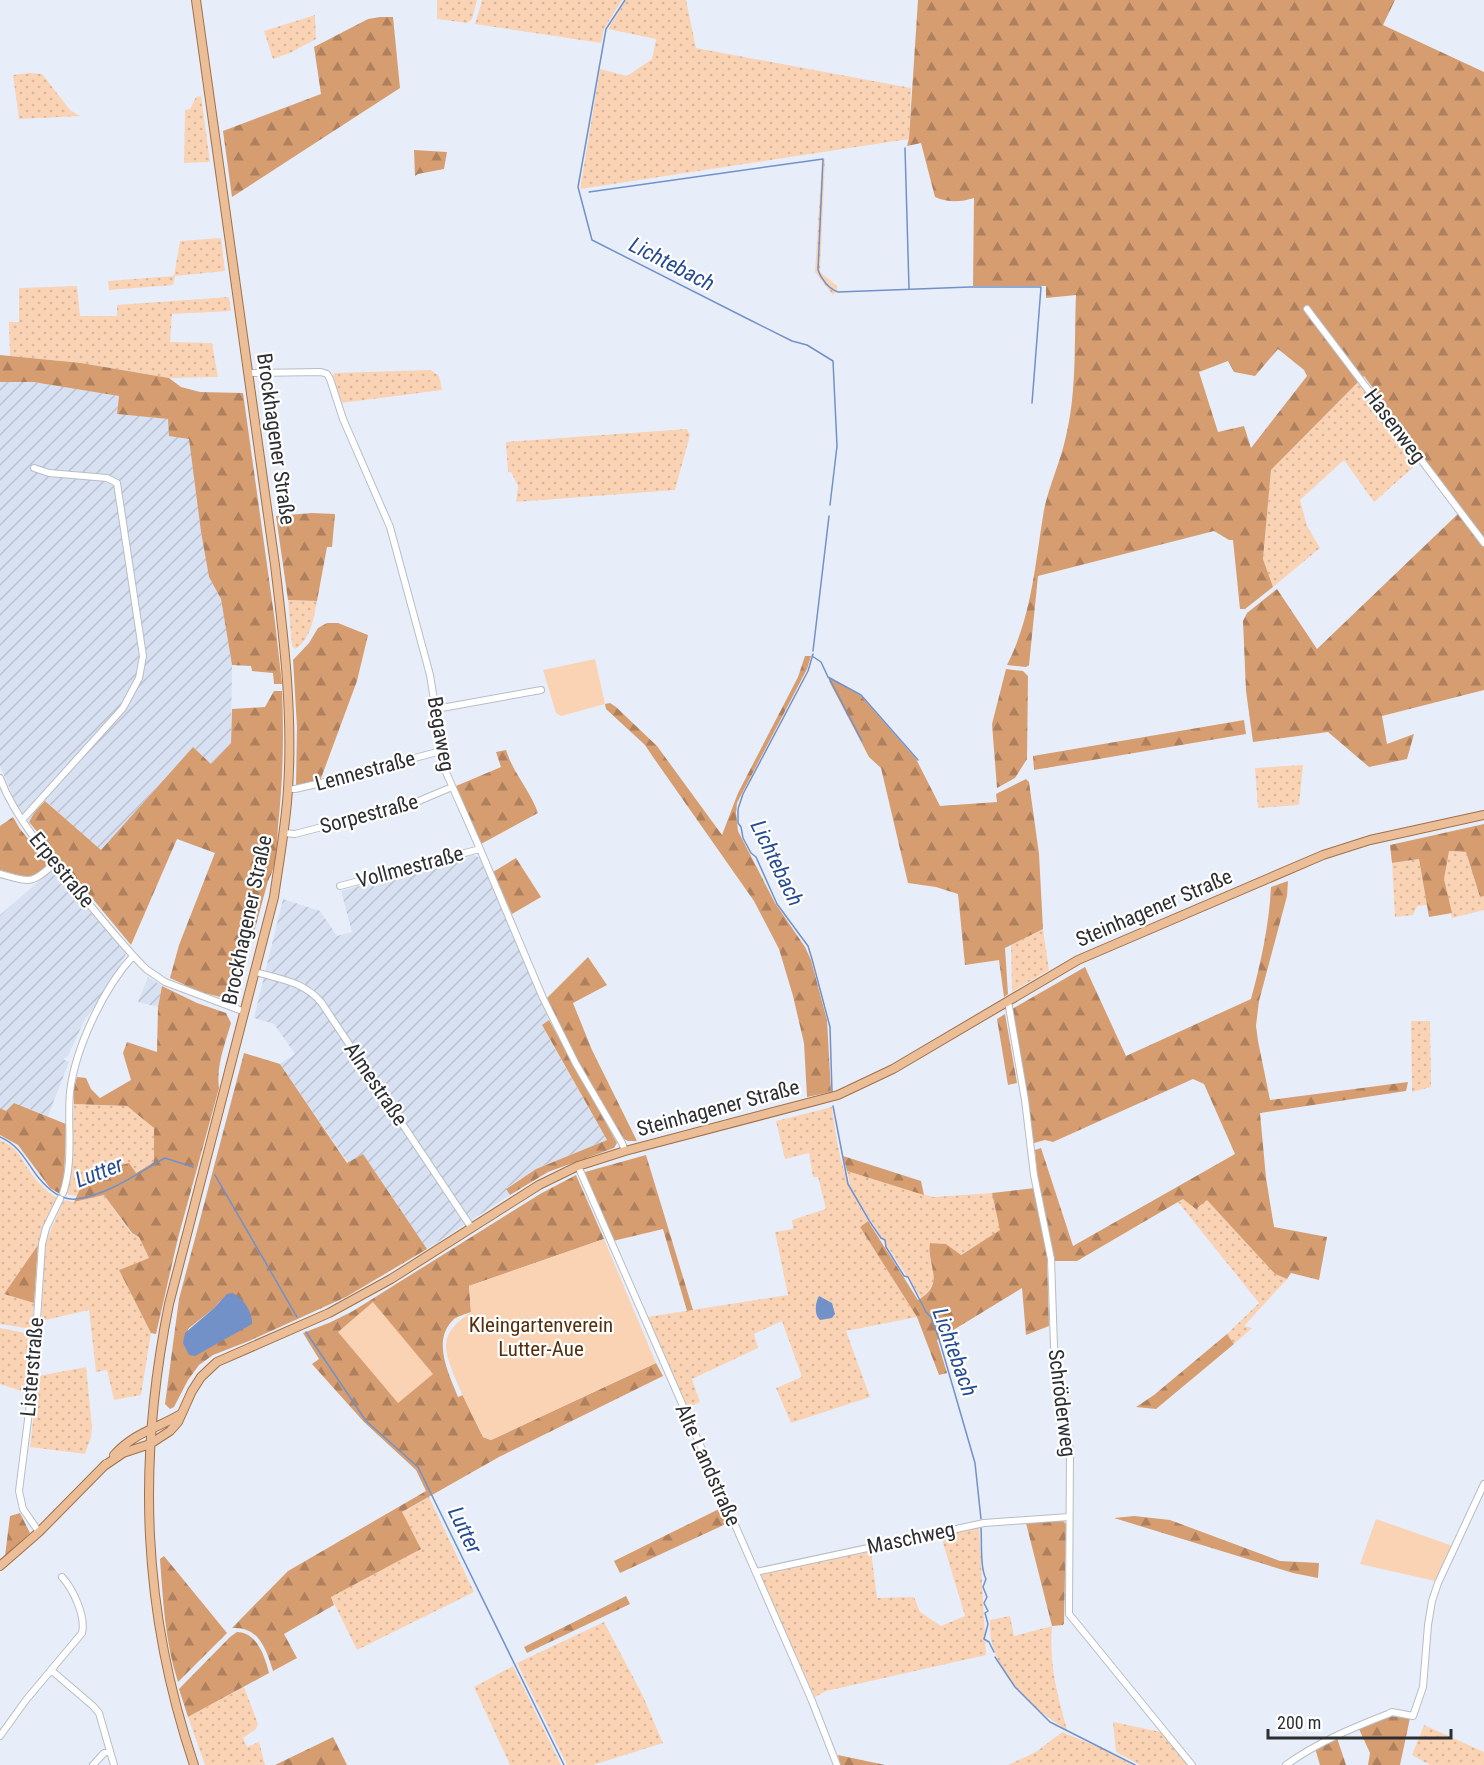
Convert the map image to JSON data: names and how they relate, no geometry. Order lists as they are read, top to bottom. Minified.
{"streets":{"main road":["Brockhagener Straße","Steinhagener Straße"],"street":["Hasenweg","Begaweg","Lennestraße","Sorpestraße","Vollmestraße","Erpestraße","Almestraße","Listerstraße","Schröderweg","Alte Landstraße","Maschweg"]},"crossings":[["Brockhagener Straße","Begaweg"],["Brockhagener Straße","Lennestraße"],["Brockhagener Straße","Sorpestraße"],["Brockhagener Straße","Erpestraße"],["Brockhagener Straße","Steinhagener Straße"],["Brockhagener Straße","Almestraße"],["Begaweg","Lennestraße"],["Begaweg","Sorpestraße"],["Begaweg","Vollmestraße"],["Begaweg","Steinhagener Straße"],["Erpestraße","Listerstraße"],["Steinhagener Straße","Almestraße"],["Steinhagener Straße","Listerstraße"],["Steinhagener Straße","Schröderweg"],["Steinhagener Straße","Alte Landstraße"],["Schröderweg","Maschweg"],["Alte Landstraße","Maschweg"]],"water":["Lichtebach","Lutter"],"parks":["Kleingartenverein Lutter-Aue"],"scale_bar":"200 m"}
